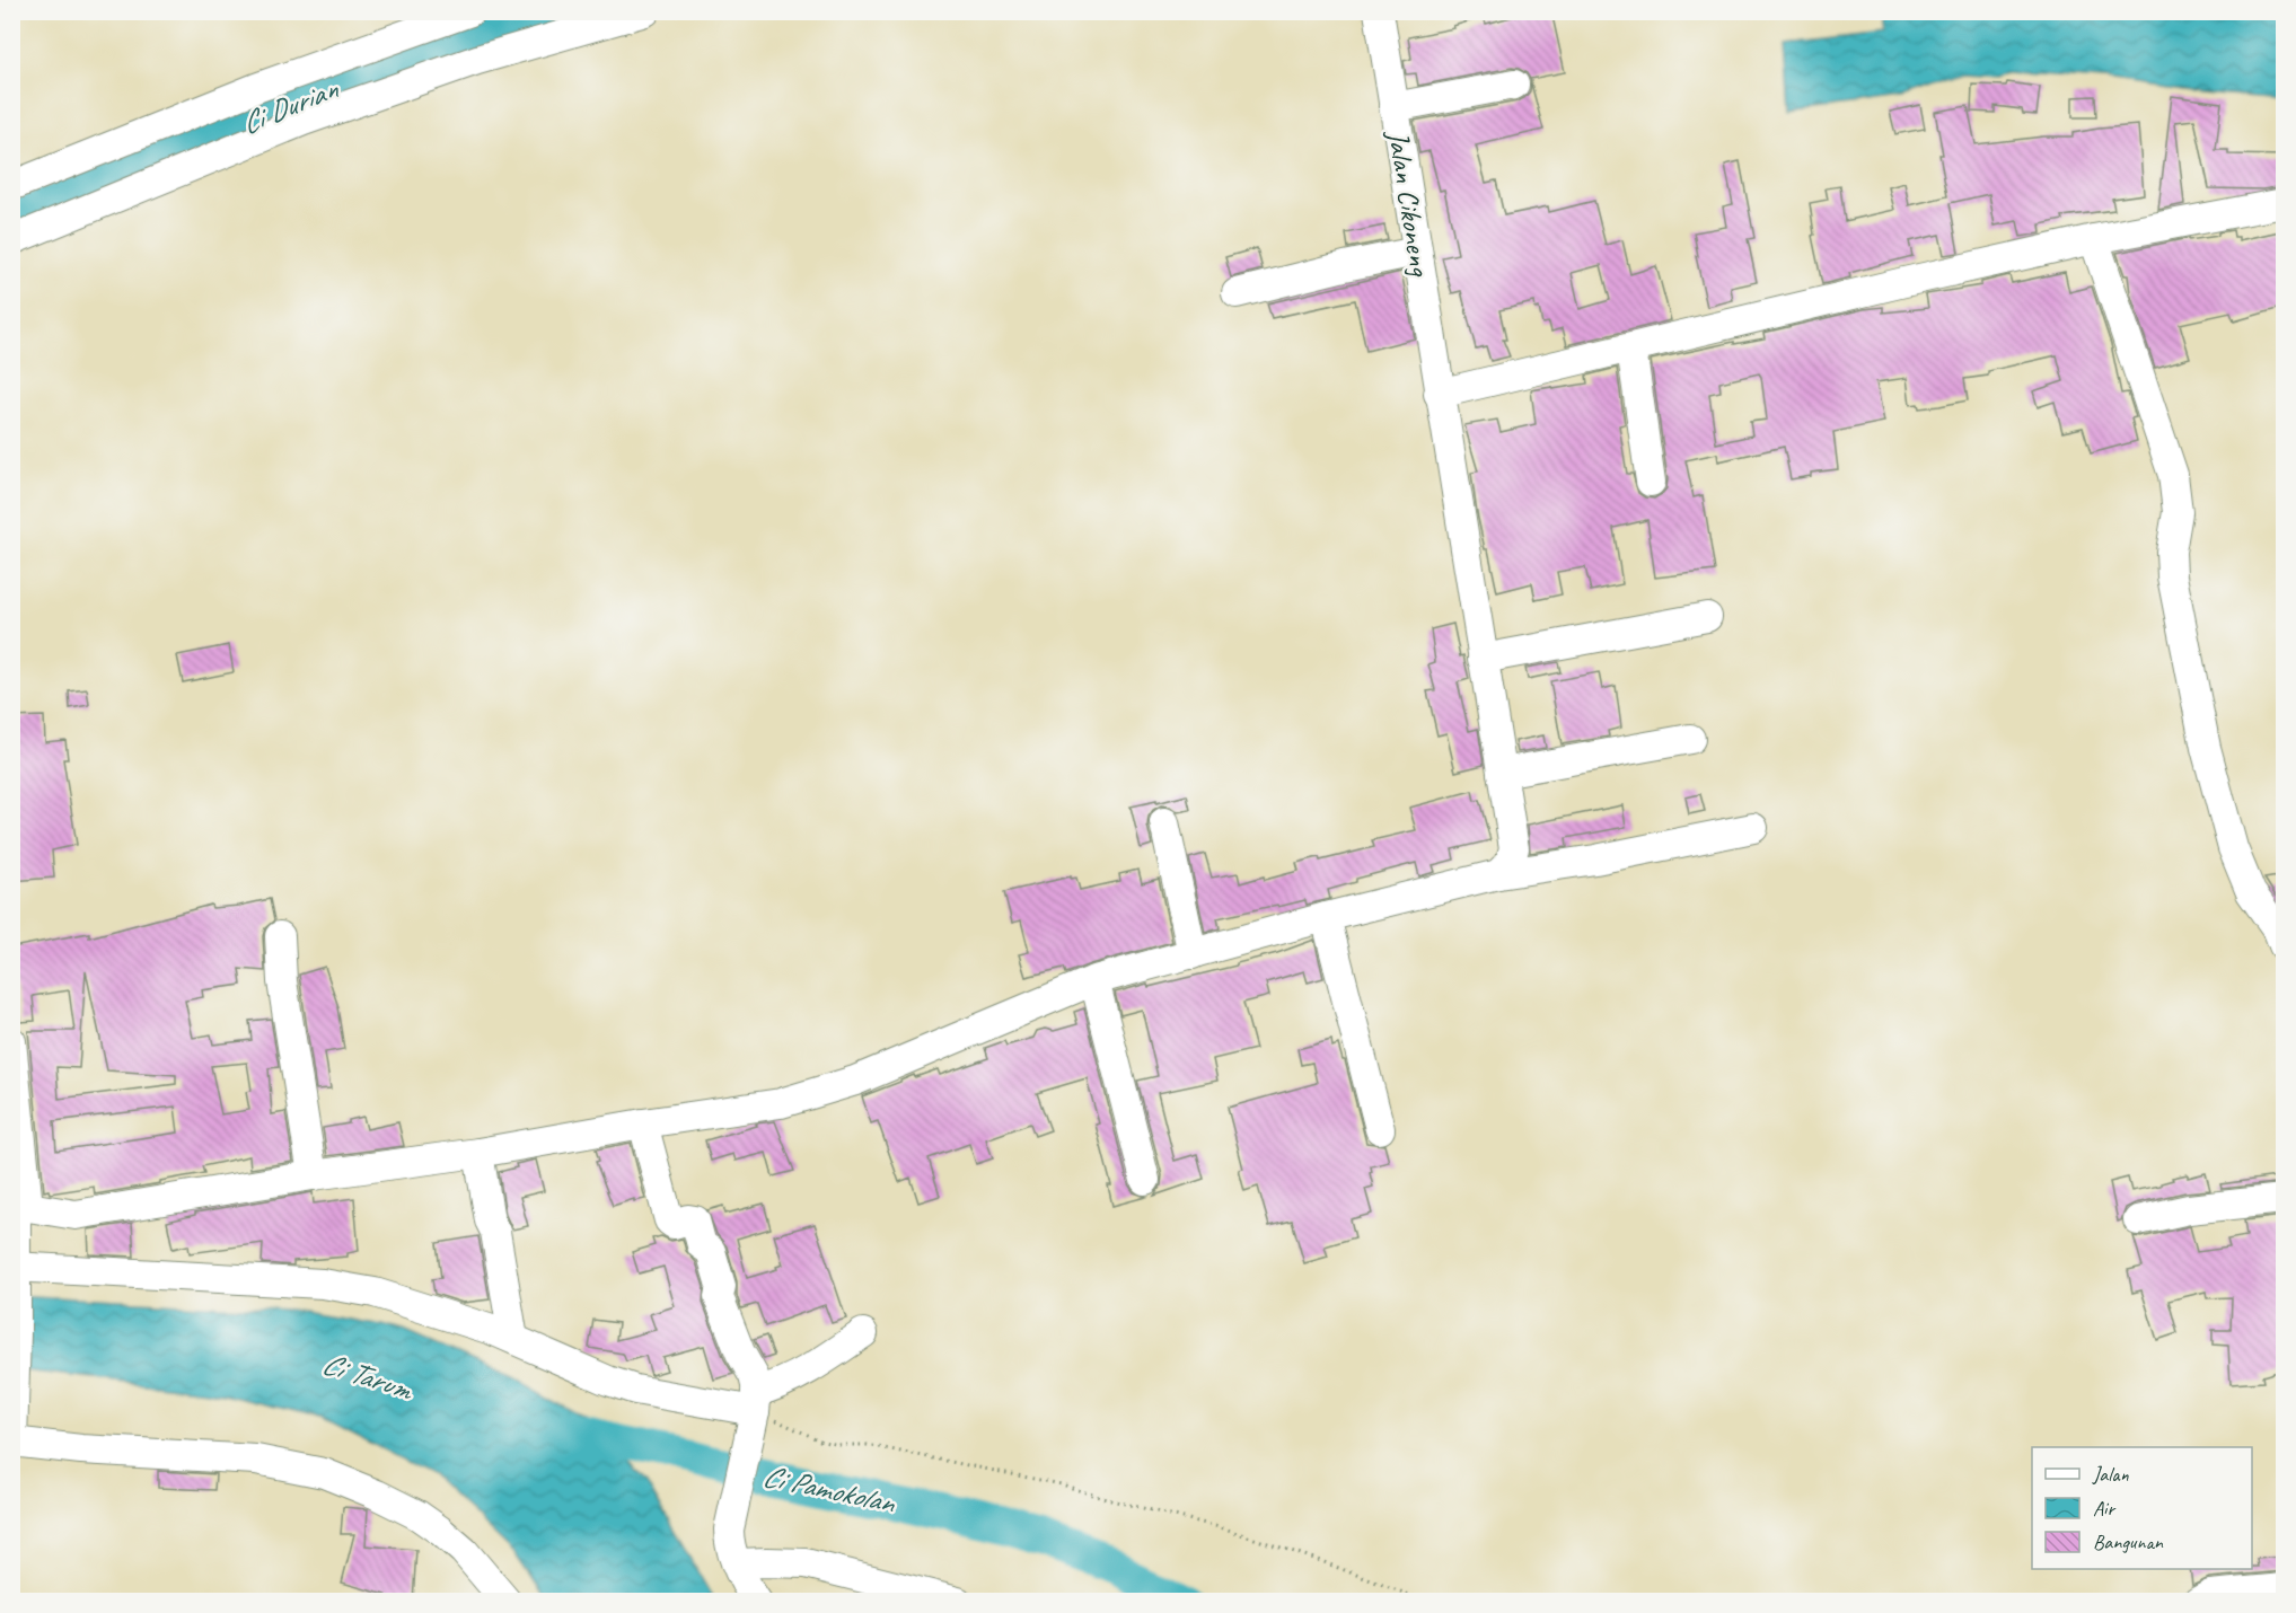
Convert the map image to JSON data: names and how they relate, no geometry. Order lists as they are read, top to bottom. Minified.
{"streets":{"street":["Jalan Cikoneng"]},"water":["Ci Durian","Ci Tarum","Ci Pamokolan"],"legend":["Jalan","Air","Bangunan"]}
